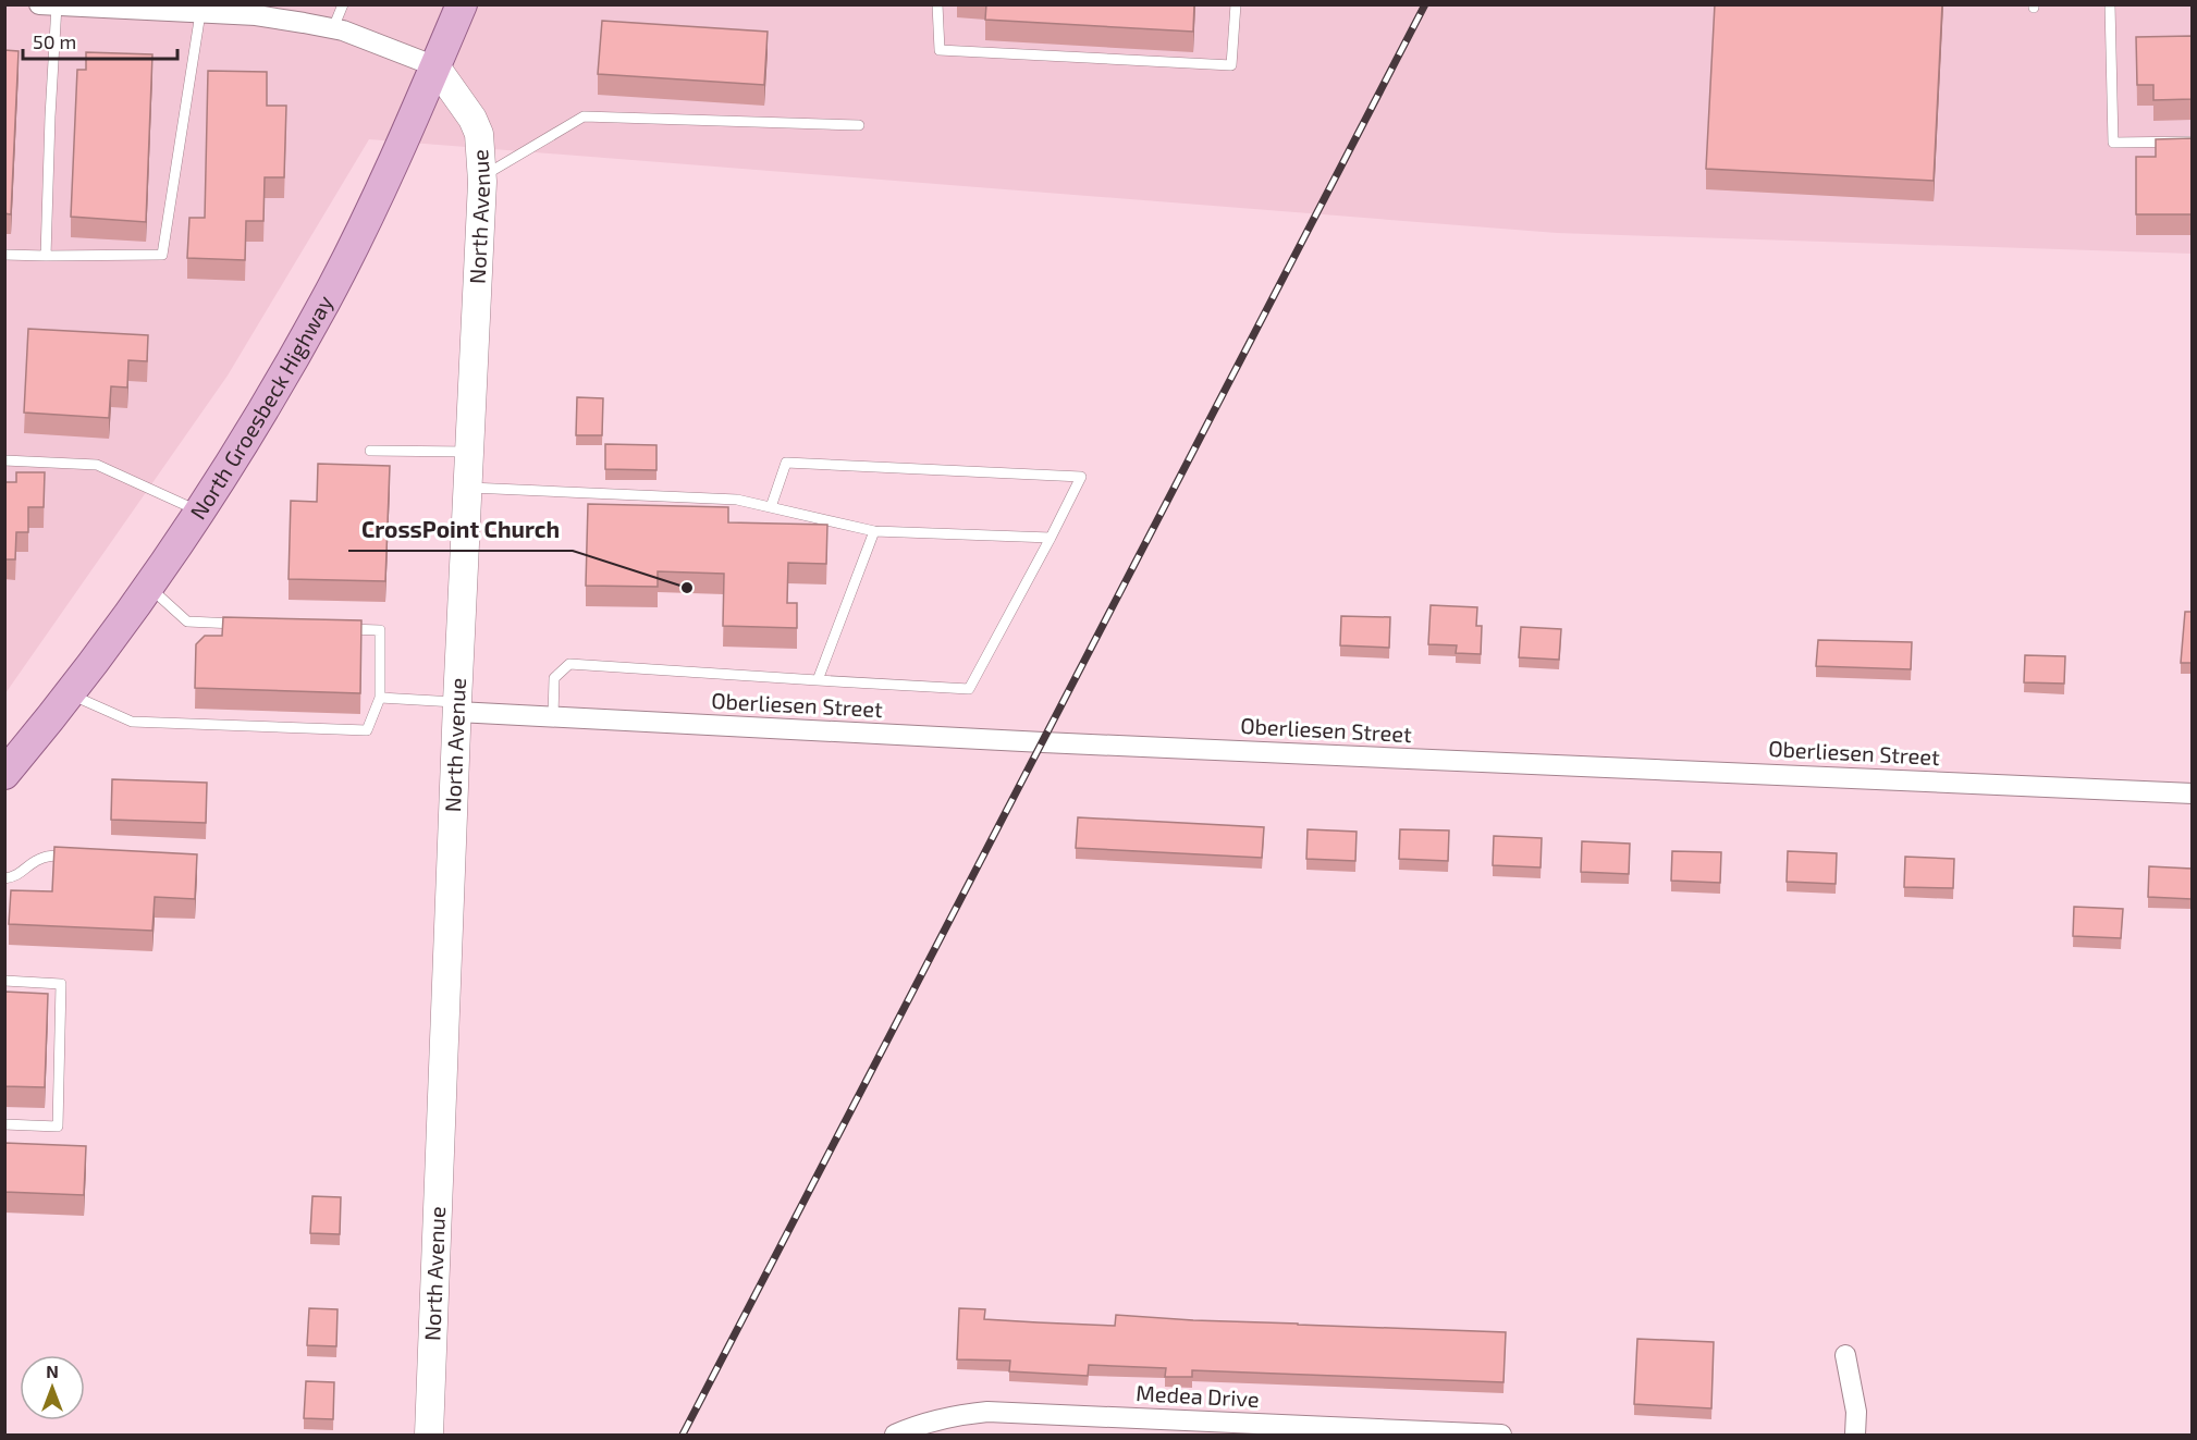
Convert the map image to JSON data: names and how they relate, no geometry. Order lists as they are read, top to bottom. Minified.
{"streets":{"main road":["North Avenue","North Groesbeck Highway"],"street":["Oberliesen Street","Medea Drive"]},"crossings":[["North Avenue","North Groesbeck Highway"],["North Avenue","Oberliesen Street"]],"places":["CrossPoint Church"],"scale_bar":"50 m","north":"top"}
